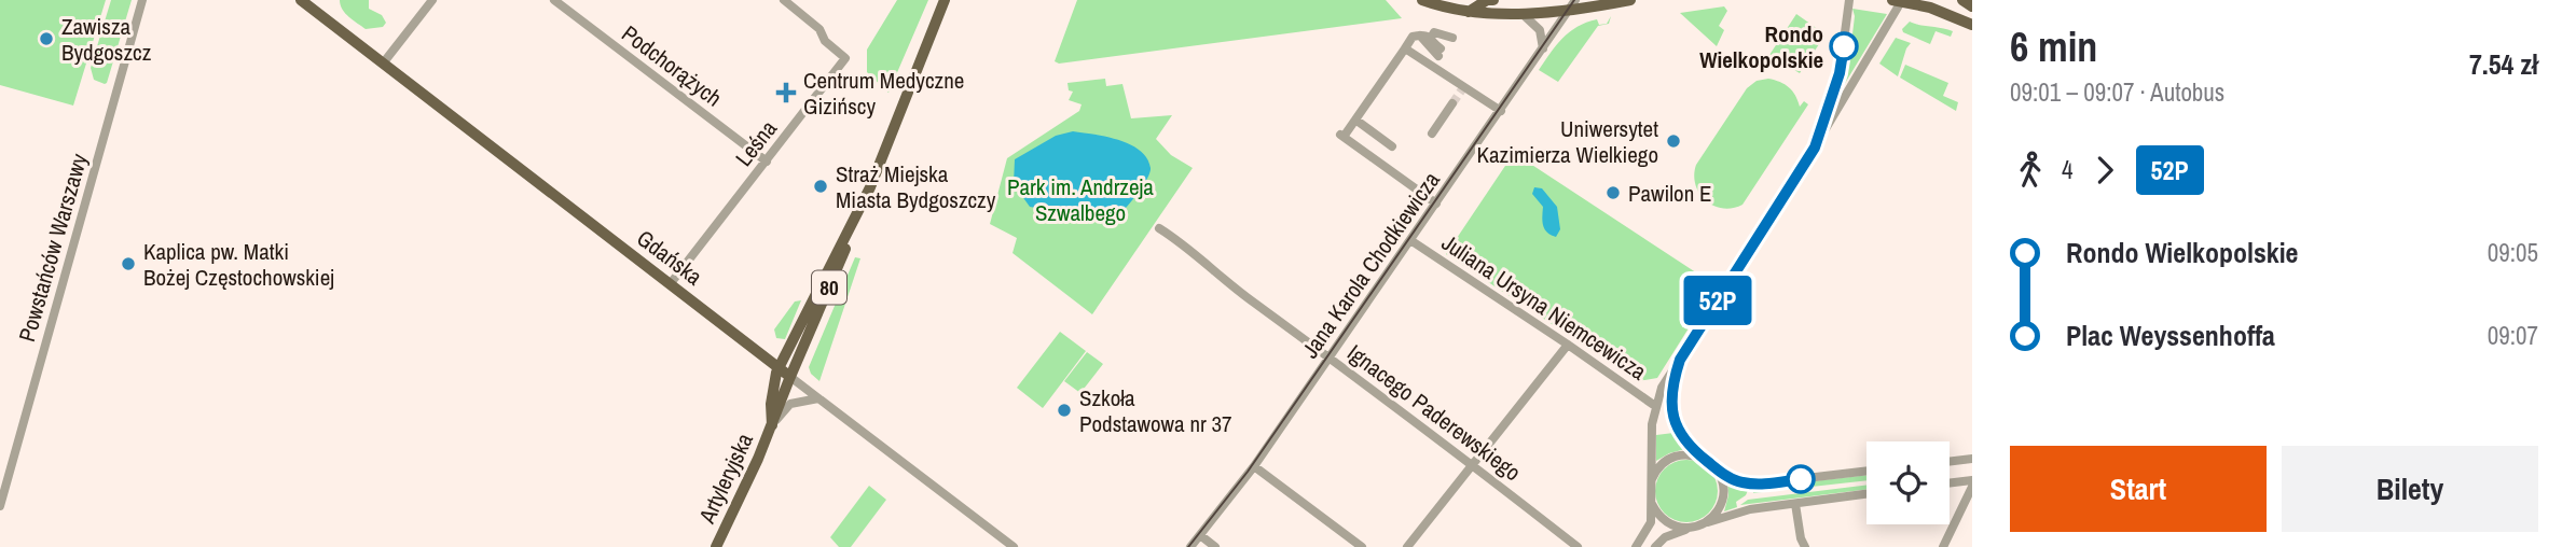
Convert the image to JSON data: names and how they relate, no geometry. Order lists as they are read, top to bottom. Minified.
{"streets":{"main road":["Gdańska","80","Artyleryjska"],"street":["Podchorążych","Leśna","Powstańców Warszawy","Jana Karola Chodkiewicza","Juliana Ursyna Niemcewicza","Ignacego Paderewskiego"]},"crossings":[["Podchorążych","Leśna"],["Leśna","Gdańska"],["Gdańska","80"],["Gdańska","Artyleryjska"],["Jana Karola Chodkiewicza","Juliana Ursyna Niemcewicza"],["Jana Karola Chodkiewicza","Ignacego Paderewskiego"],["80","Artyleryjska"]],"parks":["Park im. Andrzeja Szwalbego"],"places":{"other":["Zawisza Bydgoszcz","Rondo Wielkopolskie","Uniwersytet Kazimierza Wielkiego","Straż Miejska Miasta Bydgoszczy","Pawilon E","Kaplica pw. Matki Bożej Częstochowskiej","Szkoła Podstawowa nr 37"],"health":["Centrum Medyczne Gizińscy"]},"lines":["bus line 52P"],"page":{"on_map":"52P","heading":["6 min","09:01 – 09:07 · Autobus","7.54 zł"],"legs":["4","52P"],"list":[{"name":"Rondo Wielkopolskie","value":"09:05"},{"name":"Plac Weyssenhoffa","value":"09:07"}],"buttons":["Start","Bilety"]}}
